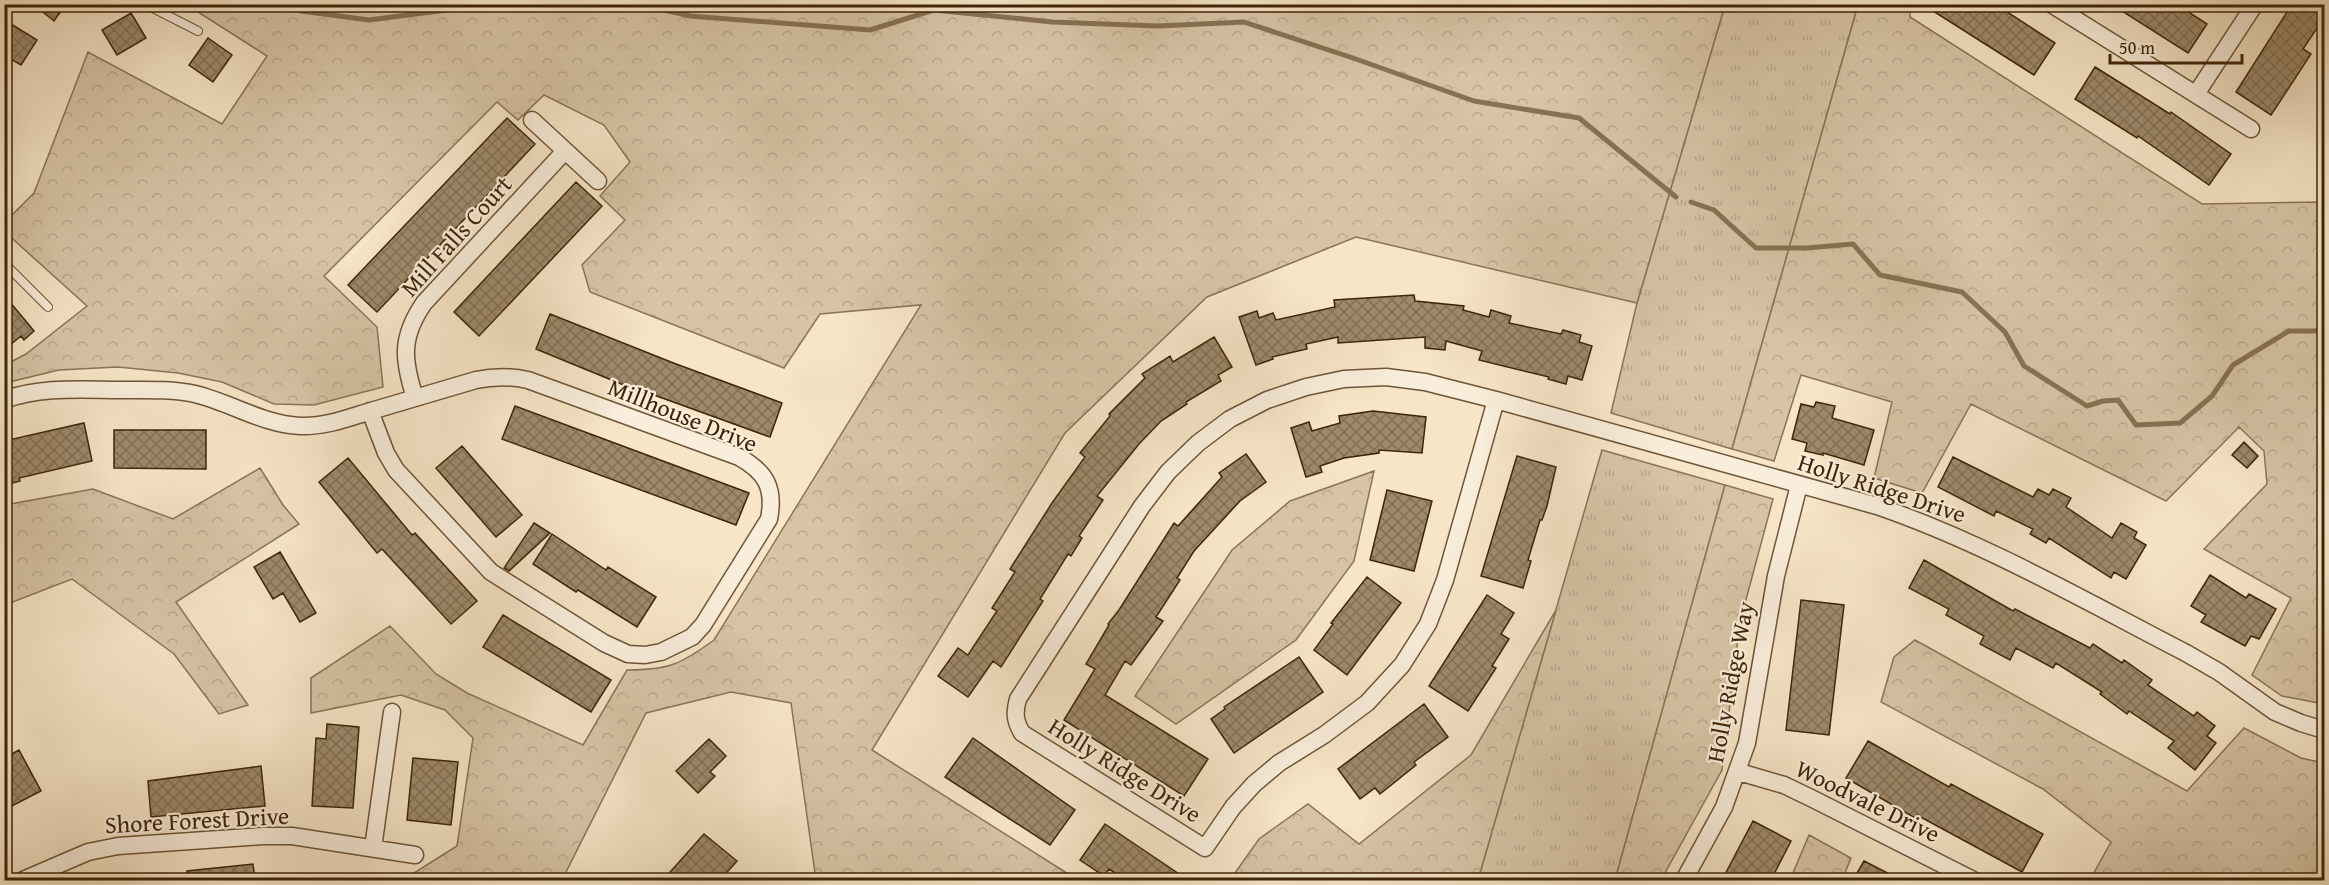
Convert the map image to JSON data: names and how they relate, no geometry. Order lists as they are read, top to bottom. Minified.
{"streets":{"street":["Mill Falls Court","Millhouse Drive","Holly Ridge Drive","Holly Ridge Way","Woodvale Drive","Shore Forest Drive"]},"crossings":[["Mill Falls Court","Millhouse Drive"],["Holly Ridge Drive","Holly Ridge Way"],["Holly Ridge Way","Woodvale Drive"]],"scale_bar":"50 m"}
